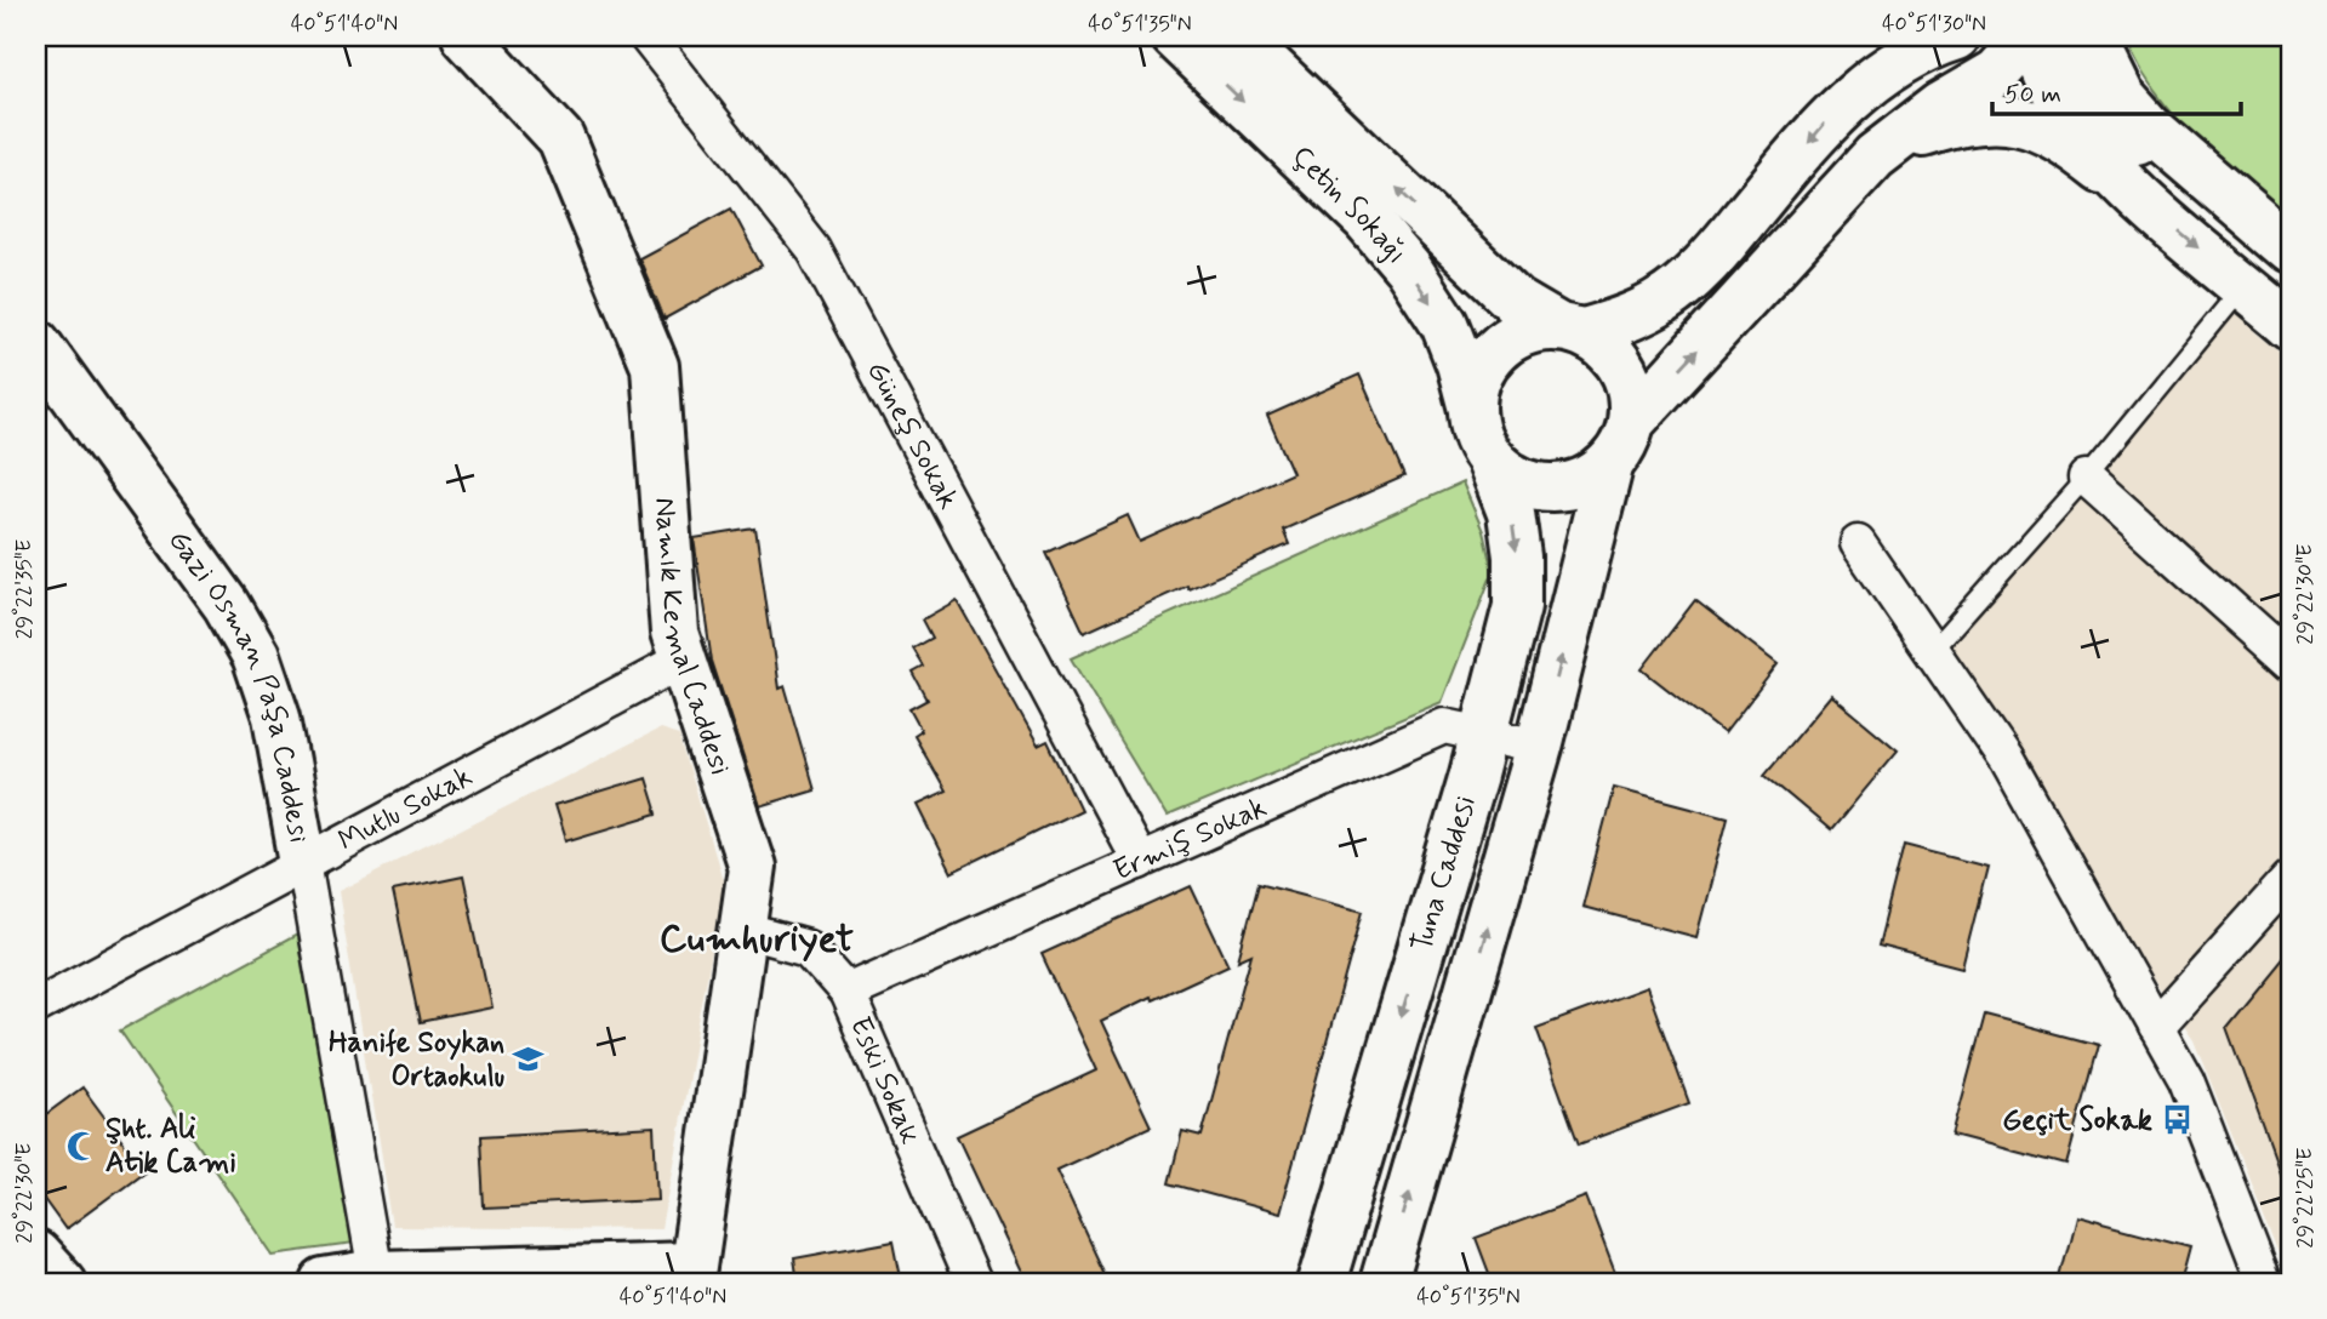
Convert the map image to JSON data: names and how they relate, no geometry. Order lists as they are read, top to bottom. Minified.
{"streets":{"street":["Çetin Sokağı","Güneş Sokak","Namık Kemal Caddesi","Gazi Osman Paşa Caddesi","Mutlu Sokak","Ermiş Sokak","Tuna Caddesi","Eski Sokak"]},"crossings":[["Çetin Sokağı","Tuna Caddesi"],["Güneş Sokak","Ermiş Sokak"],["Namık Kemal Caddesi","Mutlu Sokak"],["Namık Kemal Caddesi","Eski Sokak"],["Gazi Osman Paşa Caddesi","Mutlu Sokak"],["Ermiş Sokak","Tuna Caddesi"],["Ermiş Sokak","Eski Sokak"]],"districts":["Cumhuriyet"],"places":{"school or university":["Hanife Soykan Ortaokulu"],"bus stop":["Geçit Sokak"],"mosque":["Şht. Ali Atik Cami"]},"scale_bar":"50 m","coordinates":["40°51'40\"N","40°51'35\"N","40°51'30\"N","29°22'35\"E","29°22'30\"E","29°22'25\"E"]}
